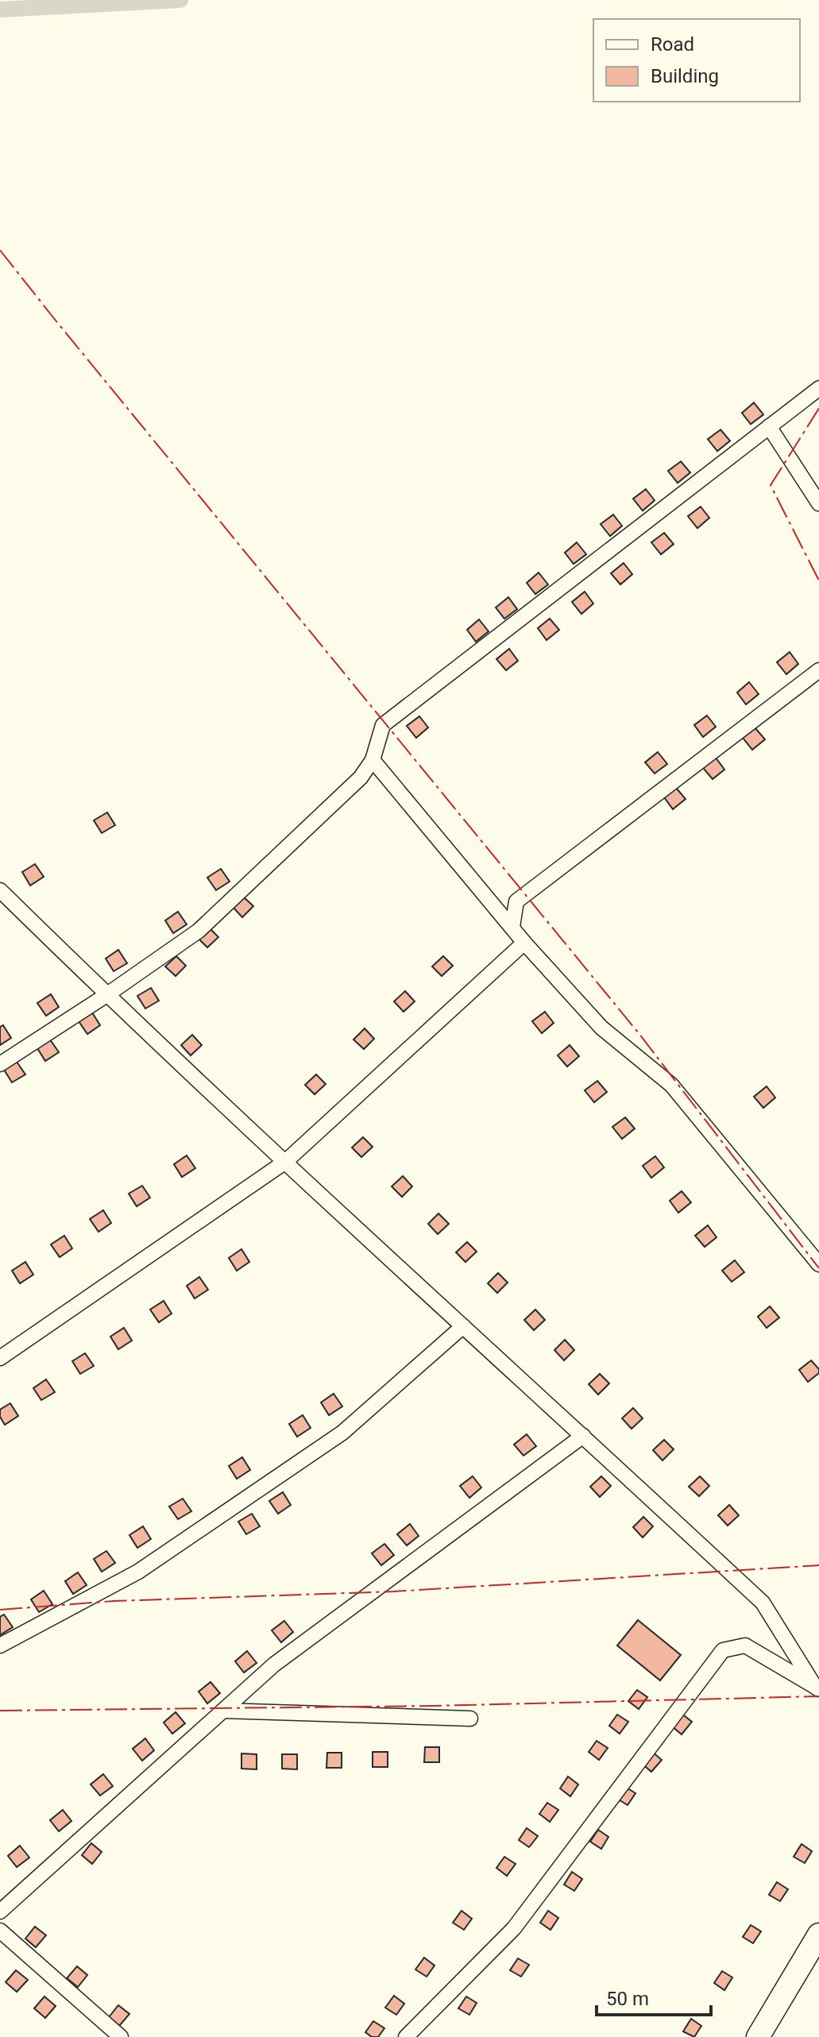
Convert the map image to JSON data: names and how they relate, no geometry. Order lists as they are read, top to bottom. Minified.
{"legend":["Road","Building"],"scale_bar":"50 m"}
